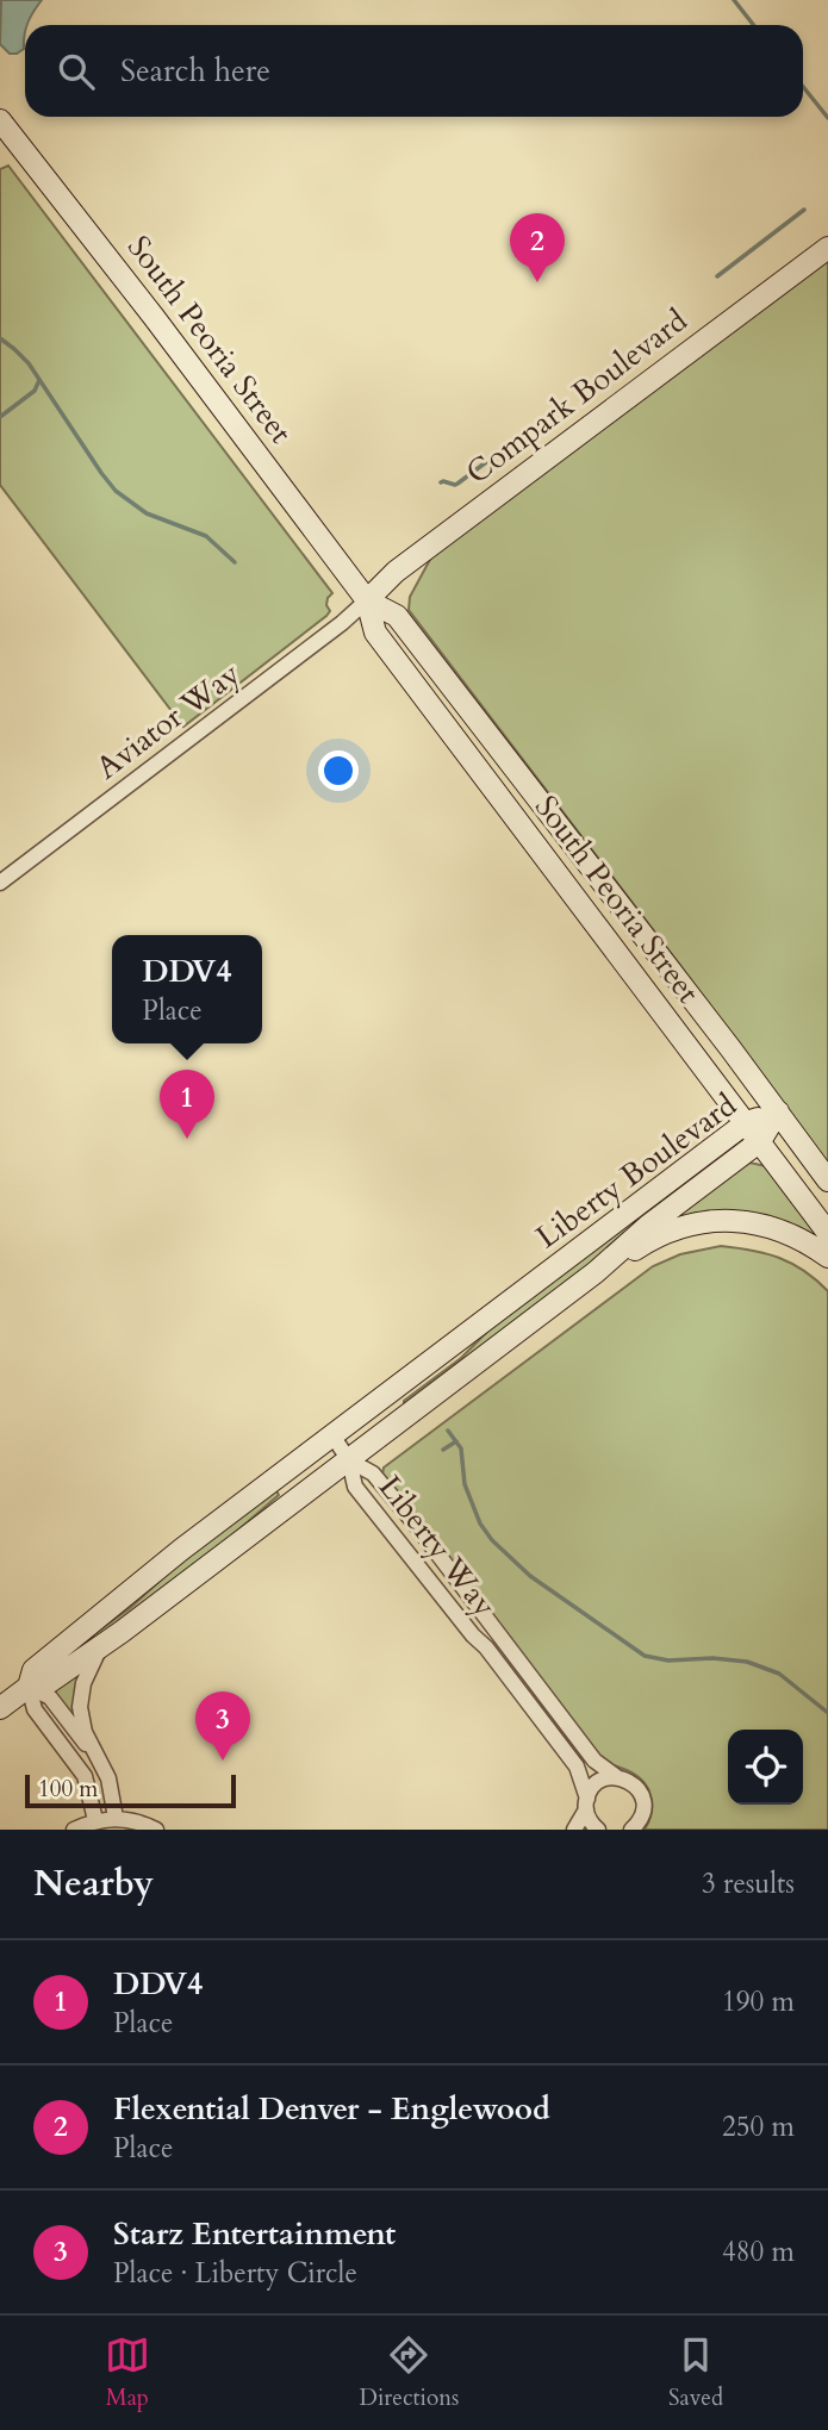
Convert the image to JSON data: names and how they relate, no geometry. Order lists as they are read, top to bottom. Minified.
{"streets":{"street":["South Peoria Street","Compark Boulevard","Aviator Way","Liberty Boulevard","Liberty Way"]},"crossings":[["South Peoria Street","Compark Boulevard"],["South Peoria Street","Aviator Way"],["South Peoria Street","Liberty Boulevard"],["Compark Boulevard","Aviator Way"],["Liberty Boulevard","Liberty Way"]],"scale_bar":"100 m","page":{"search":"Search here","pins":["2","1","3"],"popup":["DDV4","Place"],"scale":"100 m","heading":["Nearby","3 results"],"list":[{"mark":"1","name":"DDV4","note":"Place","value":"190 m"},{"mark":"2","name":"Flexential Denver - Englewood","note":"Place","value":"250 m"},{"mark":"3","name":"Starz Entertainment","note":"Place · Liberty Circle","value":"480 m"}],"nav":["Map","Directions","Saved"]}}
